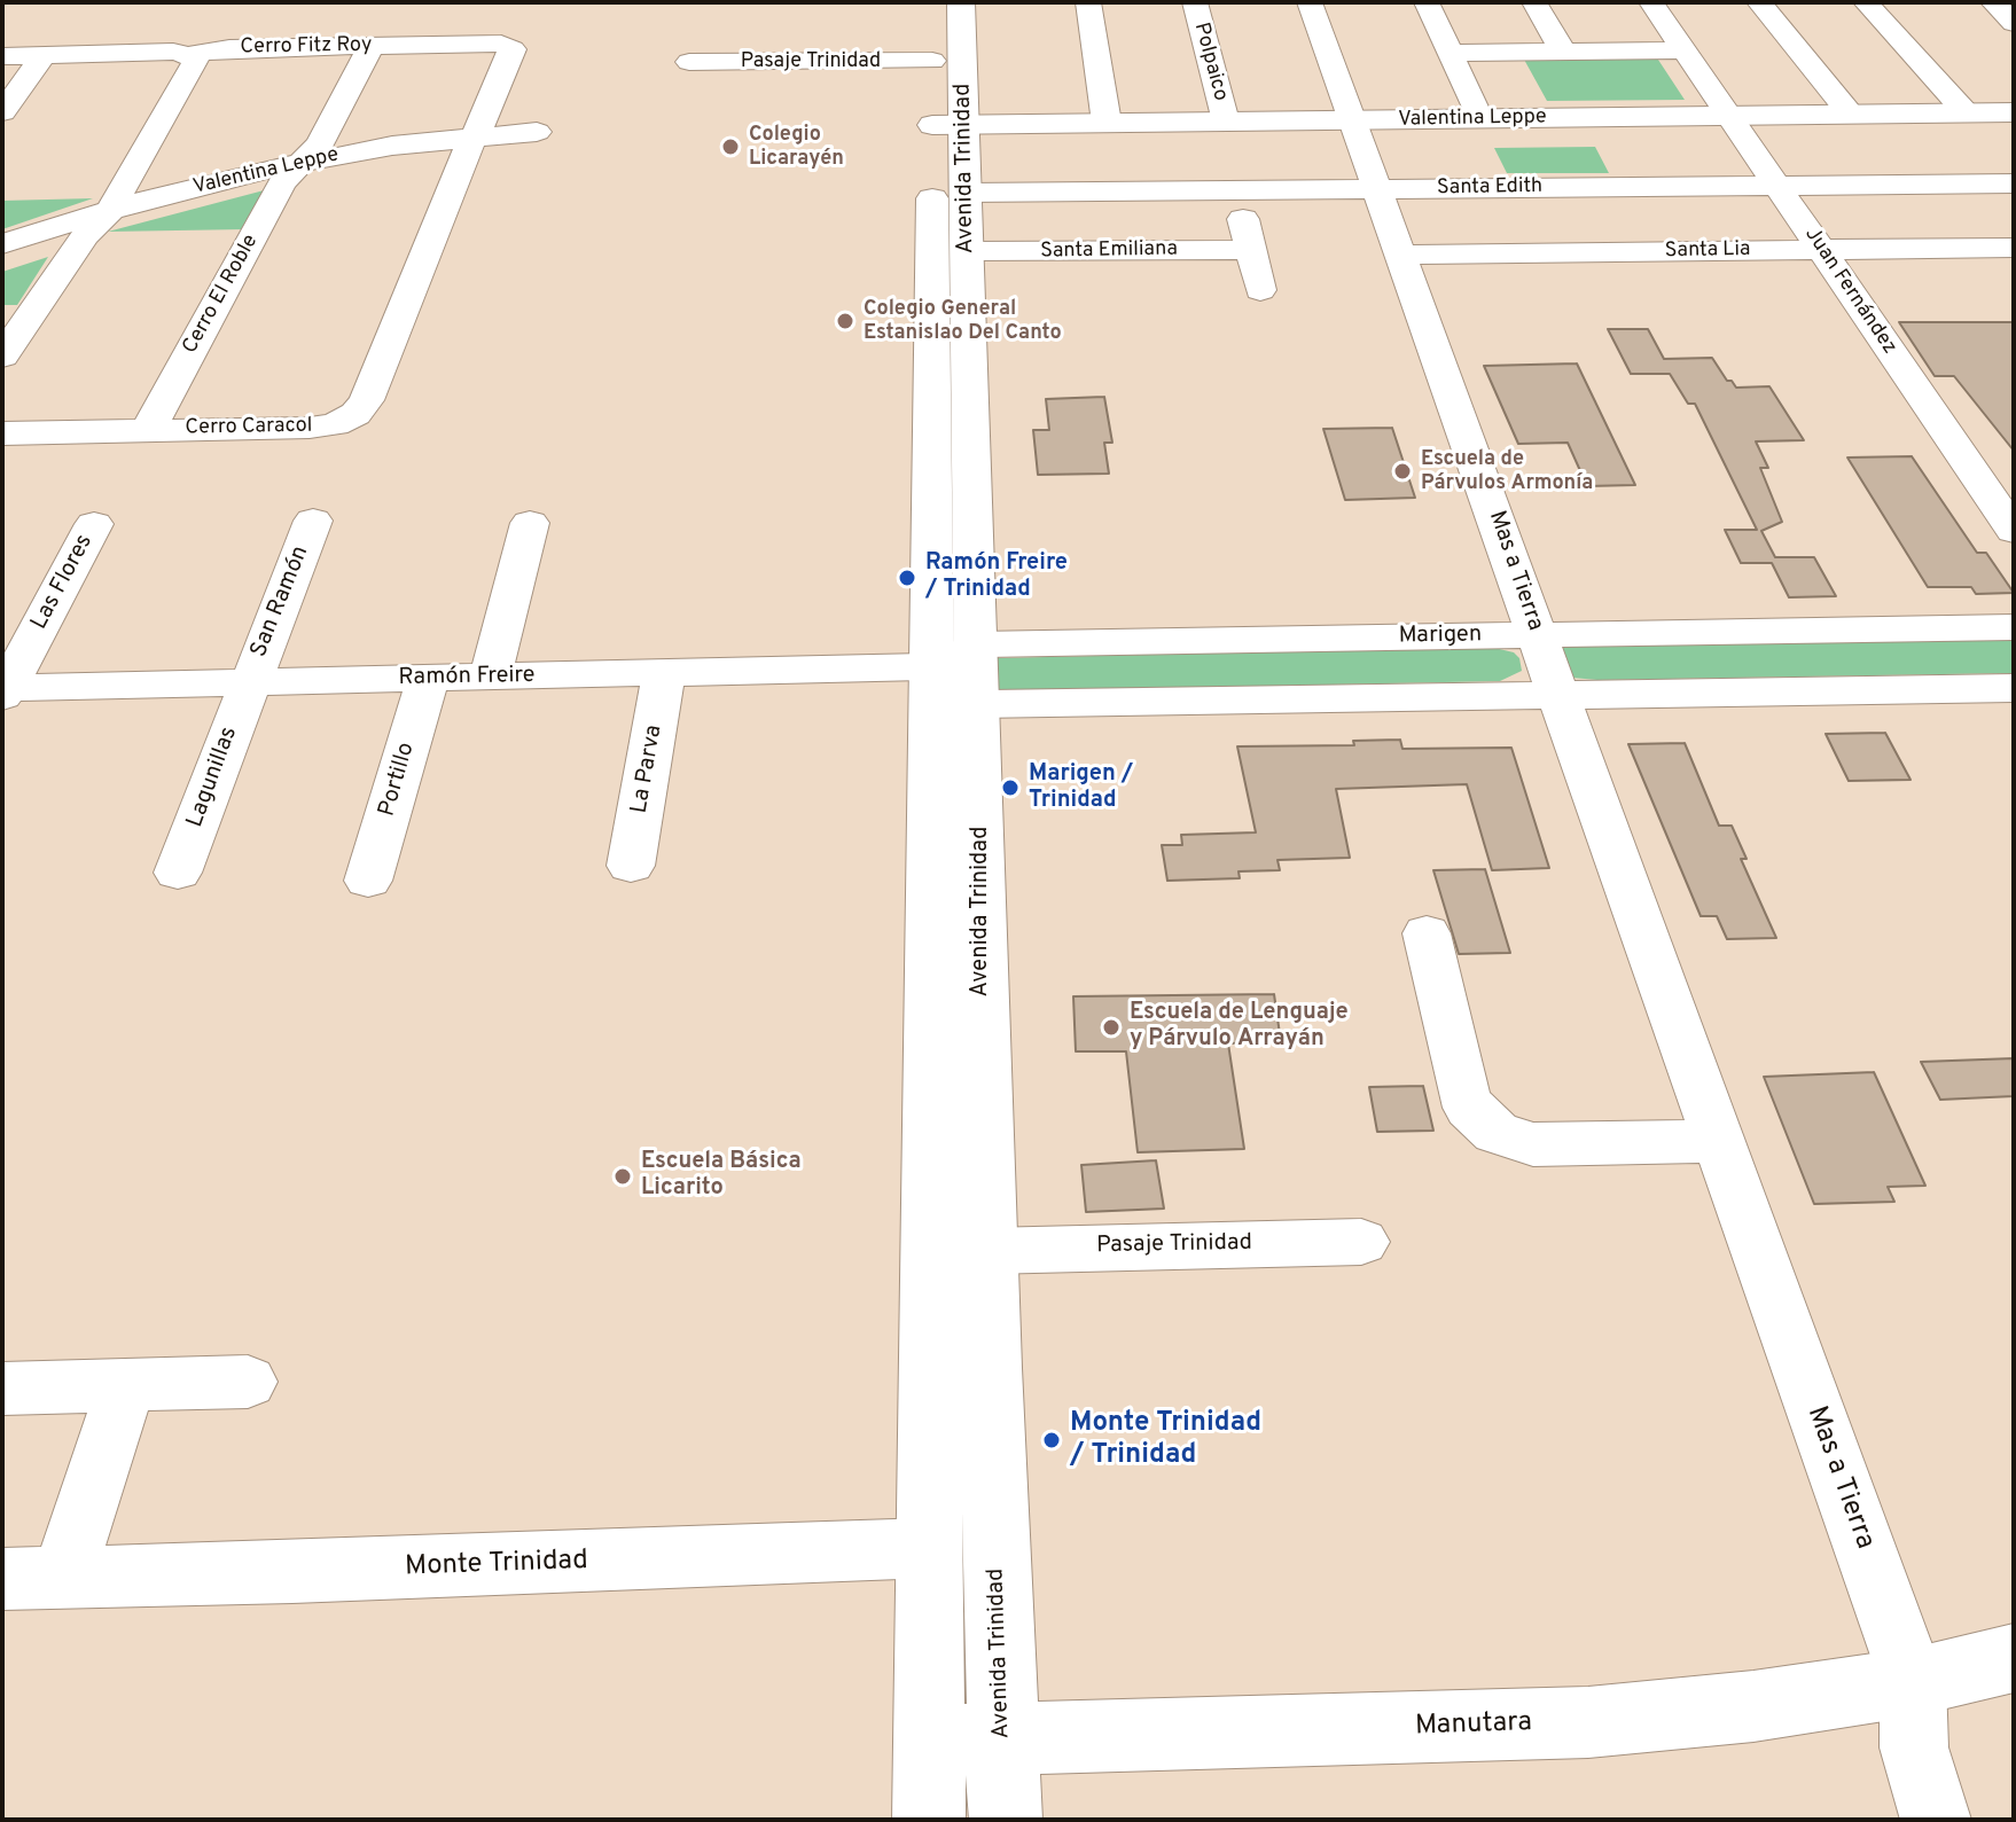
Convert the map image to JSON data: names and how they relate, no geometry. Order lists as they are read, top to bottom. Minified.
{"streets":{"main road":["Valentina Leppe","Avenida Trinidad","Manutara"],"street":["Cerro Fitz Roy","Pasaje Trinidad","Polpaico","Santa Edith","Santa Emiliana","Santa Lia","Juan Fernández","Cerro El Roble","Cerro Caracol","Mas a Tierra","Las Flores","San Ramón","Marigen","Ramón Freire","La Parva","Lagunillas","Portillo","Monte Trinidad"]},"crossings":[["Cerro Fitz Roy","Valentina Leppe"],["Cerro Fitz Roy","Cerro El Roble"],["Cerro Fitz Roy","Cerro Caracol"],["Pasaje Trinidad","Valentina Leppe"],["Pasaje Trinidad","Avenida Trinidad"],["Pasaje Trinidad","Santa Edith"],["Polpaico","Valentina Leppe"],["Valentina Leppe","Avenida Trinidad"],["Valentina Leppe","Santa Edith"],["Valentina Leppe","Juan Fernández"],["Valentina Leppe","Cerro El Roble"],["Valentina Leppe","Cerro Caracol"],["Valentina Leppe","Mas a Tierra"],["Avenida Trinidad","Santa Edith"],["Avenida Trinidad","Santa Emiliana"],["Avenida Trinidad","Marigen"],["Avenida Trinidad","Ramón Freire"],["Avenida Trinidad","Monte Trinidad"],["Avenida Trinidad","Manutara"],["Santa Edith","Juan Fernández"],["Santa Edith","Mas a Tierra"],["Santa Lia","Juan Fernández"],["Santa Lia","Mas a Tierra"],["Cerro El Roble","Cerro Caracol"],["Mas a Tierra","Marigen"],["Mas a Tierra","Manutara"],["Las Flores","Ramón Freire"],["San Ramón","Ramón Freire"],["San Ramón","Lagunillas"],["Marigen","Ramón Freire"],["Ramón Freire","La Parva"],["Ramón Freire","Lagunillas"],["Ramón Freire","Portillo"]],"places":["Colegio Licarayén","Colegio General Estanislao Del Canto","Escuela de Párvulos Armonía","Ramón Freire / Trinidad","Marigen / Trinidad","Escuela de Lenguaje y Párvulo Arrayán","Escuela Básica Licarito","Monte Trinidad / Trinidad"]}
